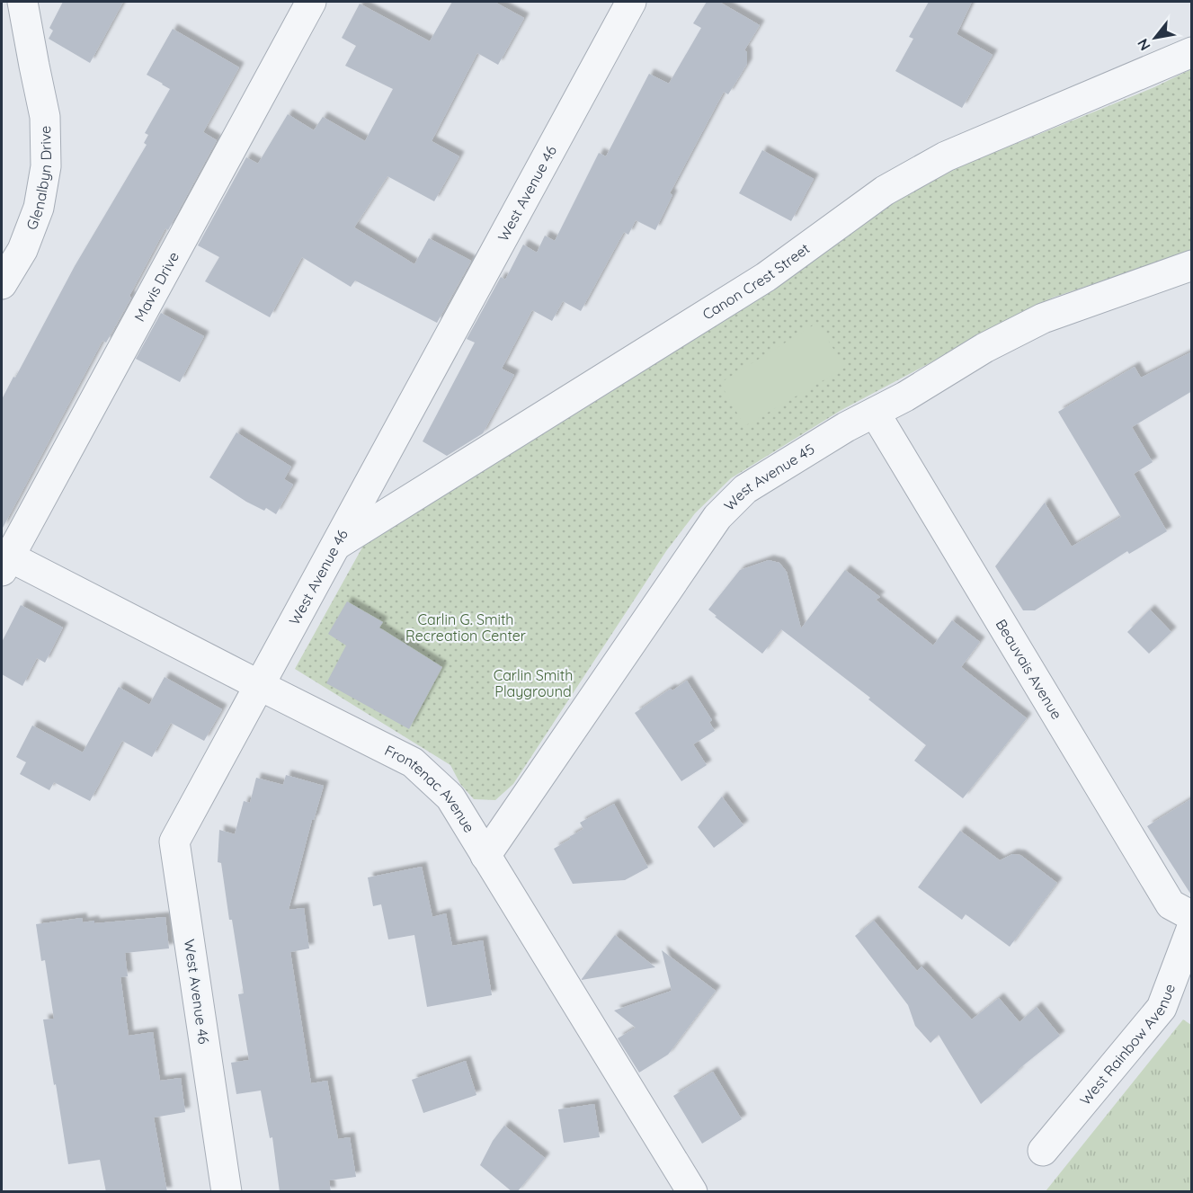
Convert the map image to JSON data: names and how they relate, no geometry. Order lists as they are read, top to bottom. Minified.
{"streets":{"street":["Glenalbyn Drive","West Avenue 46","Canon Crest Street","Mavis Drive","West Avenue 45","Beauvais Avenue","Frontenac Avenue","West Rainbow Avenue"]},"crossings":[["West Avenue 46","Canon Crest Street"],["West Avenue 46","Frontenac Avenue"],["Mavis Drive","Frontenac Avenue"],["West Avenue 45","Beauvais Avenue"],["West Avenue 45","Frontenac Avenue"]],"parks":["Carlin G. Smith Recreation Center","Carlin Smith Playground"],"north":"bottom left"}
